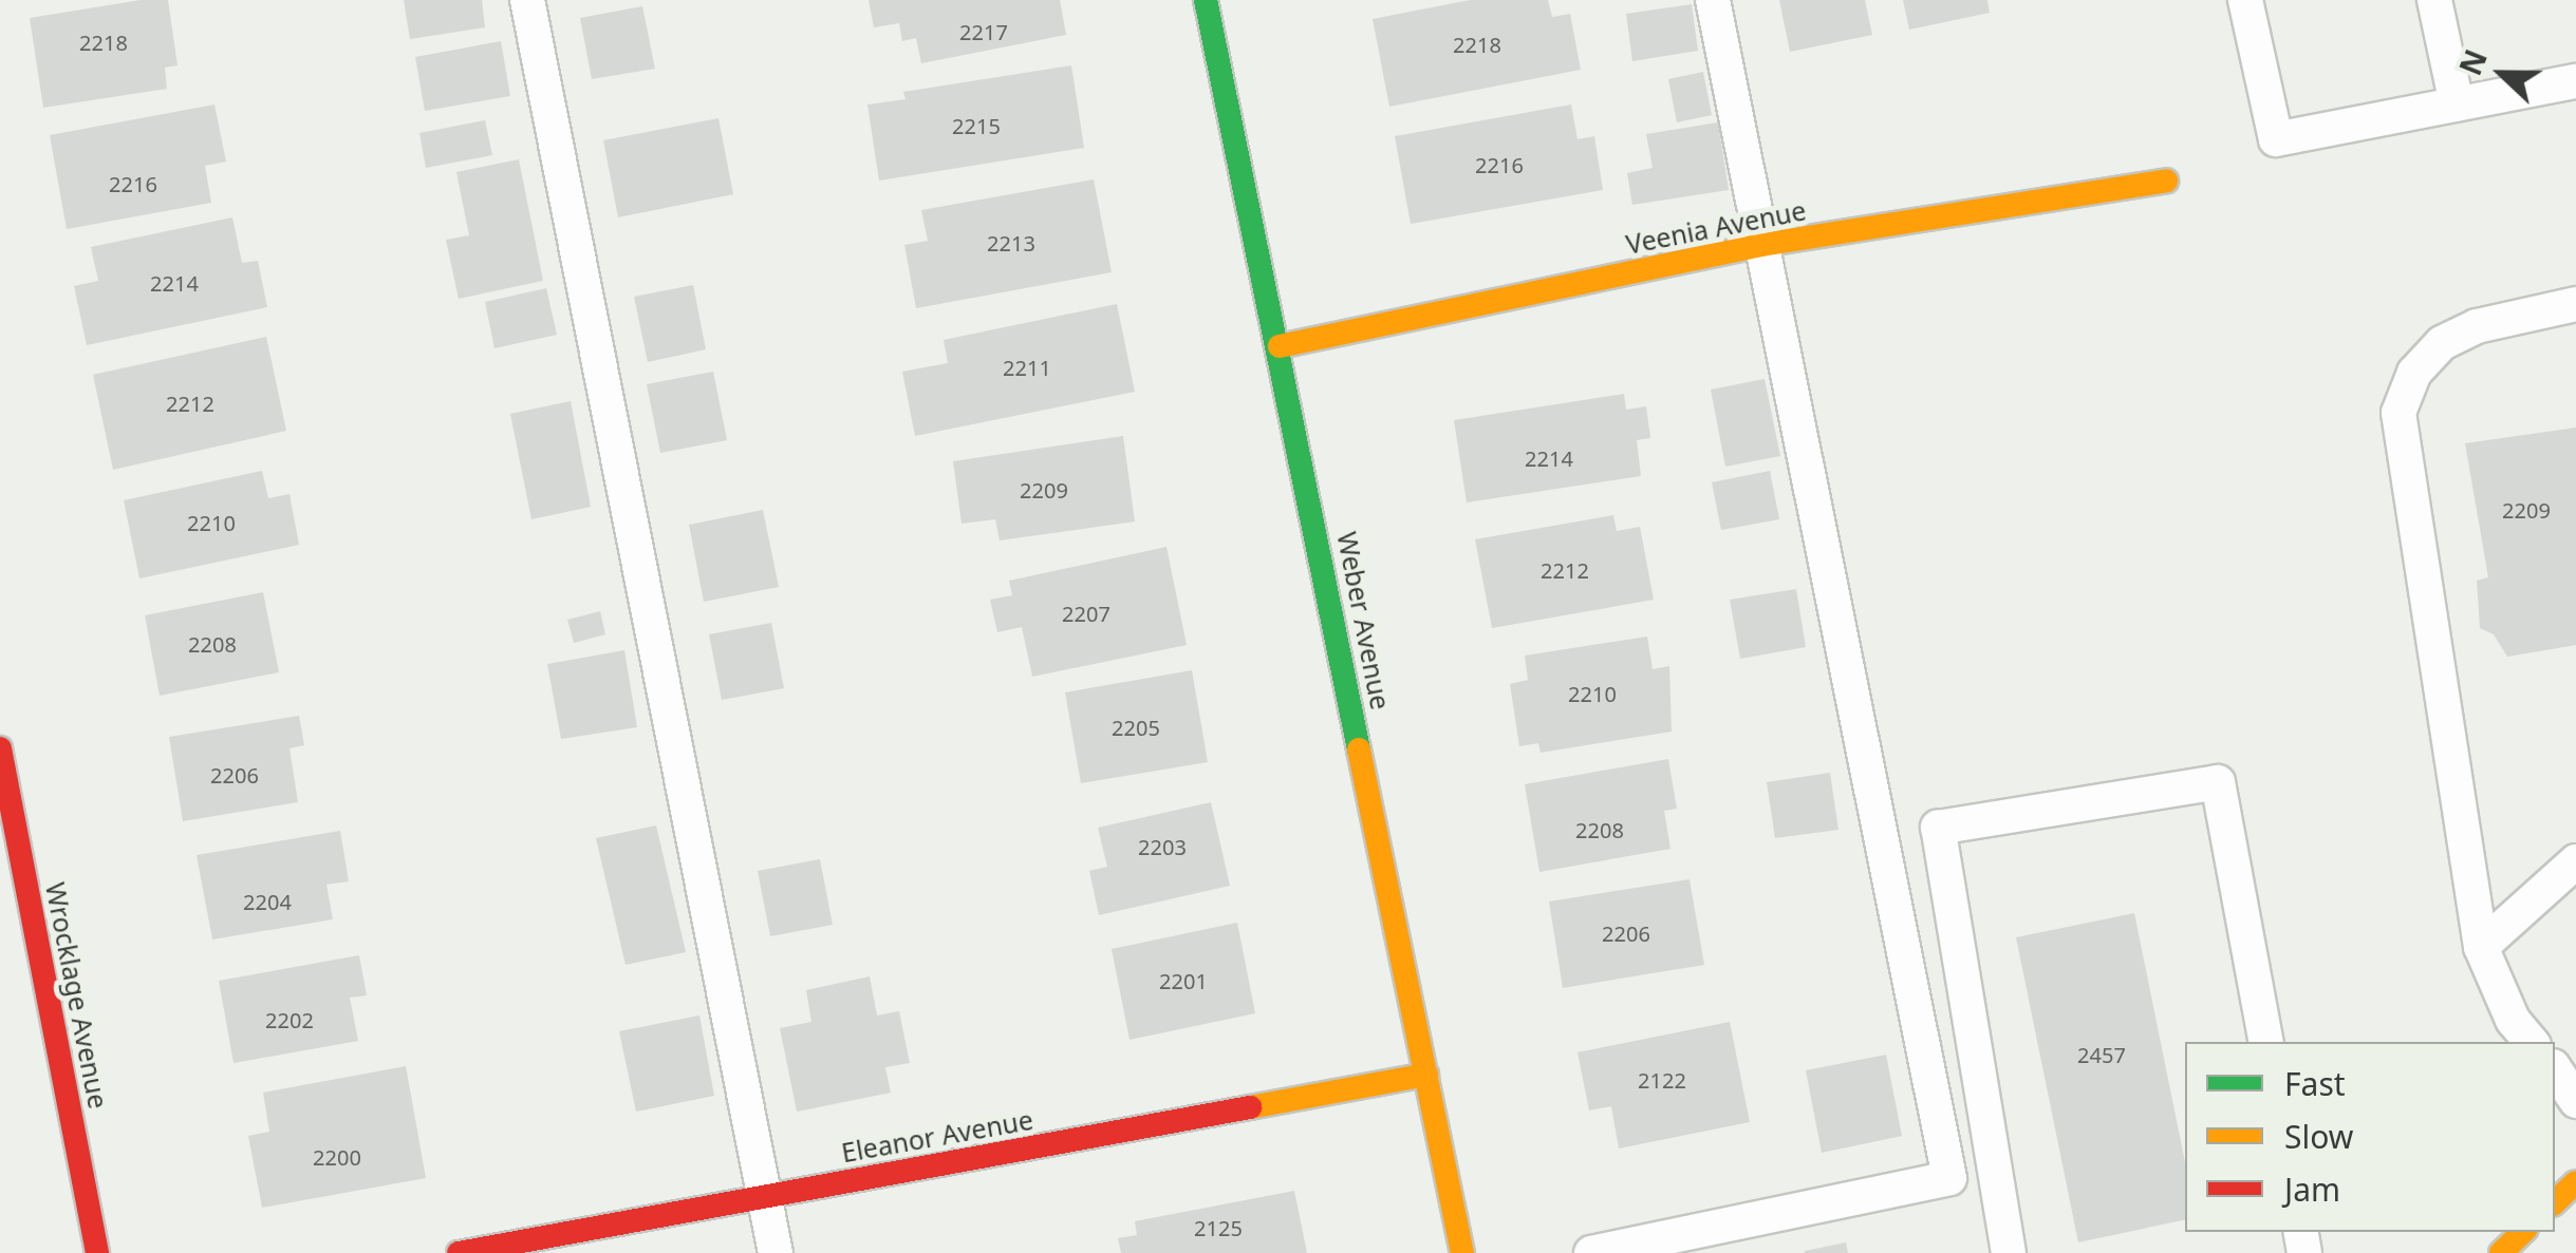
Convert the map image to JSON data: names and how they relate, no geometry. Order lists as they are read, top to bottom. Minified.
{"streets":{"street":["Veenia Avenue","Weber Avenue","Wrocklage Avenue","Eleanor Avenue"]},"crossings":[["Veenia Avenue","Weber Avenue"],["Weber Avenue","Eleanor Avenue"]],"house_numbers":["2217","2218","2218","2215","2216","2216","2213","2214","2211","2212","2214","2209","2209","2210","2212","2207","2208","2210","2205","2206","2208","2203","2204","2206","2201","2202","2457","2122","2200","2125"],"legend":["Fast","Slow","Jam"],"north":"left"}
